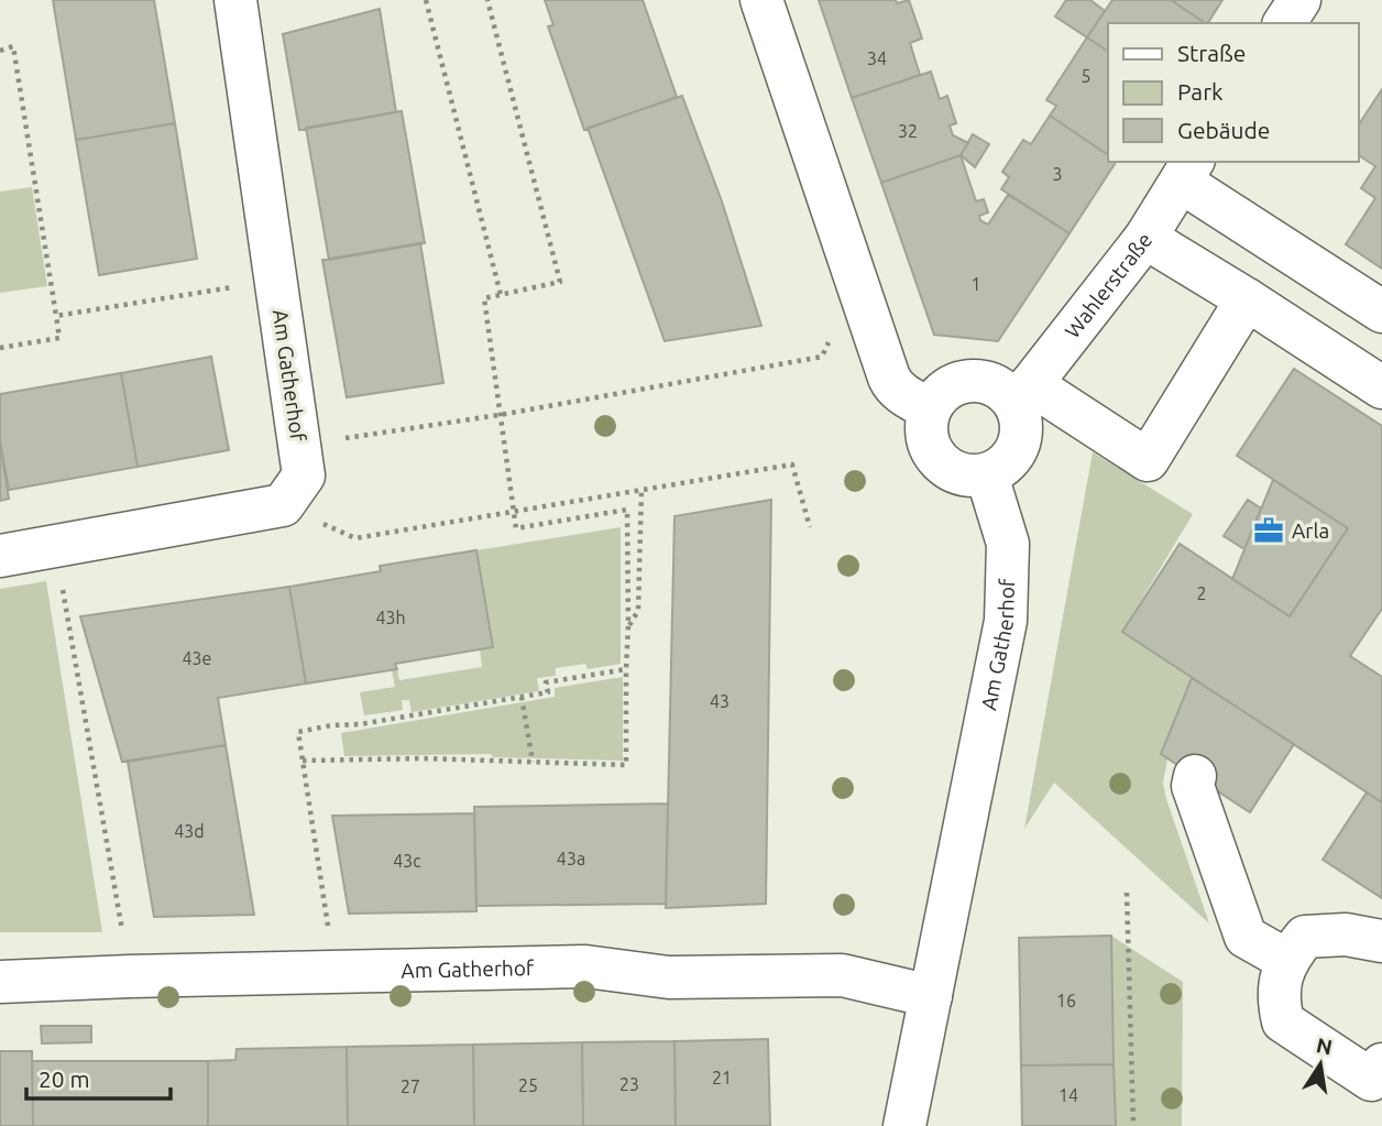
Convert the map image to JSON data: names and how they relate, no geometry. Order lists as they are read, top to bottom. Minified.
{"streets":{"street":["Wahlerstraße","Am Gatherhof"]},"crossings":[["Wahlerstraße","Am Gatherhof"]],"places":{"office":["Arla"]},"house_numbers":["34","5","32","3","1","2","43h","43e","43","43d","43a","43c","16","21","23","25","27","14"],"legend":["Straße","Park","Gebäude"],"scale_bar":"20 m","north":"top"}
